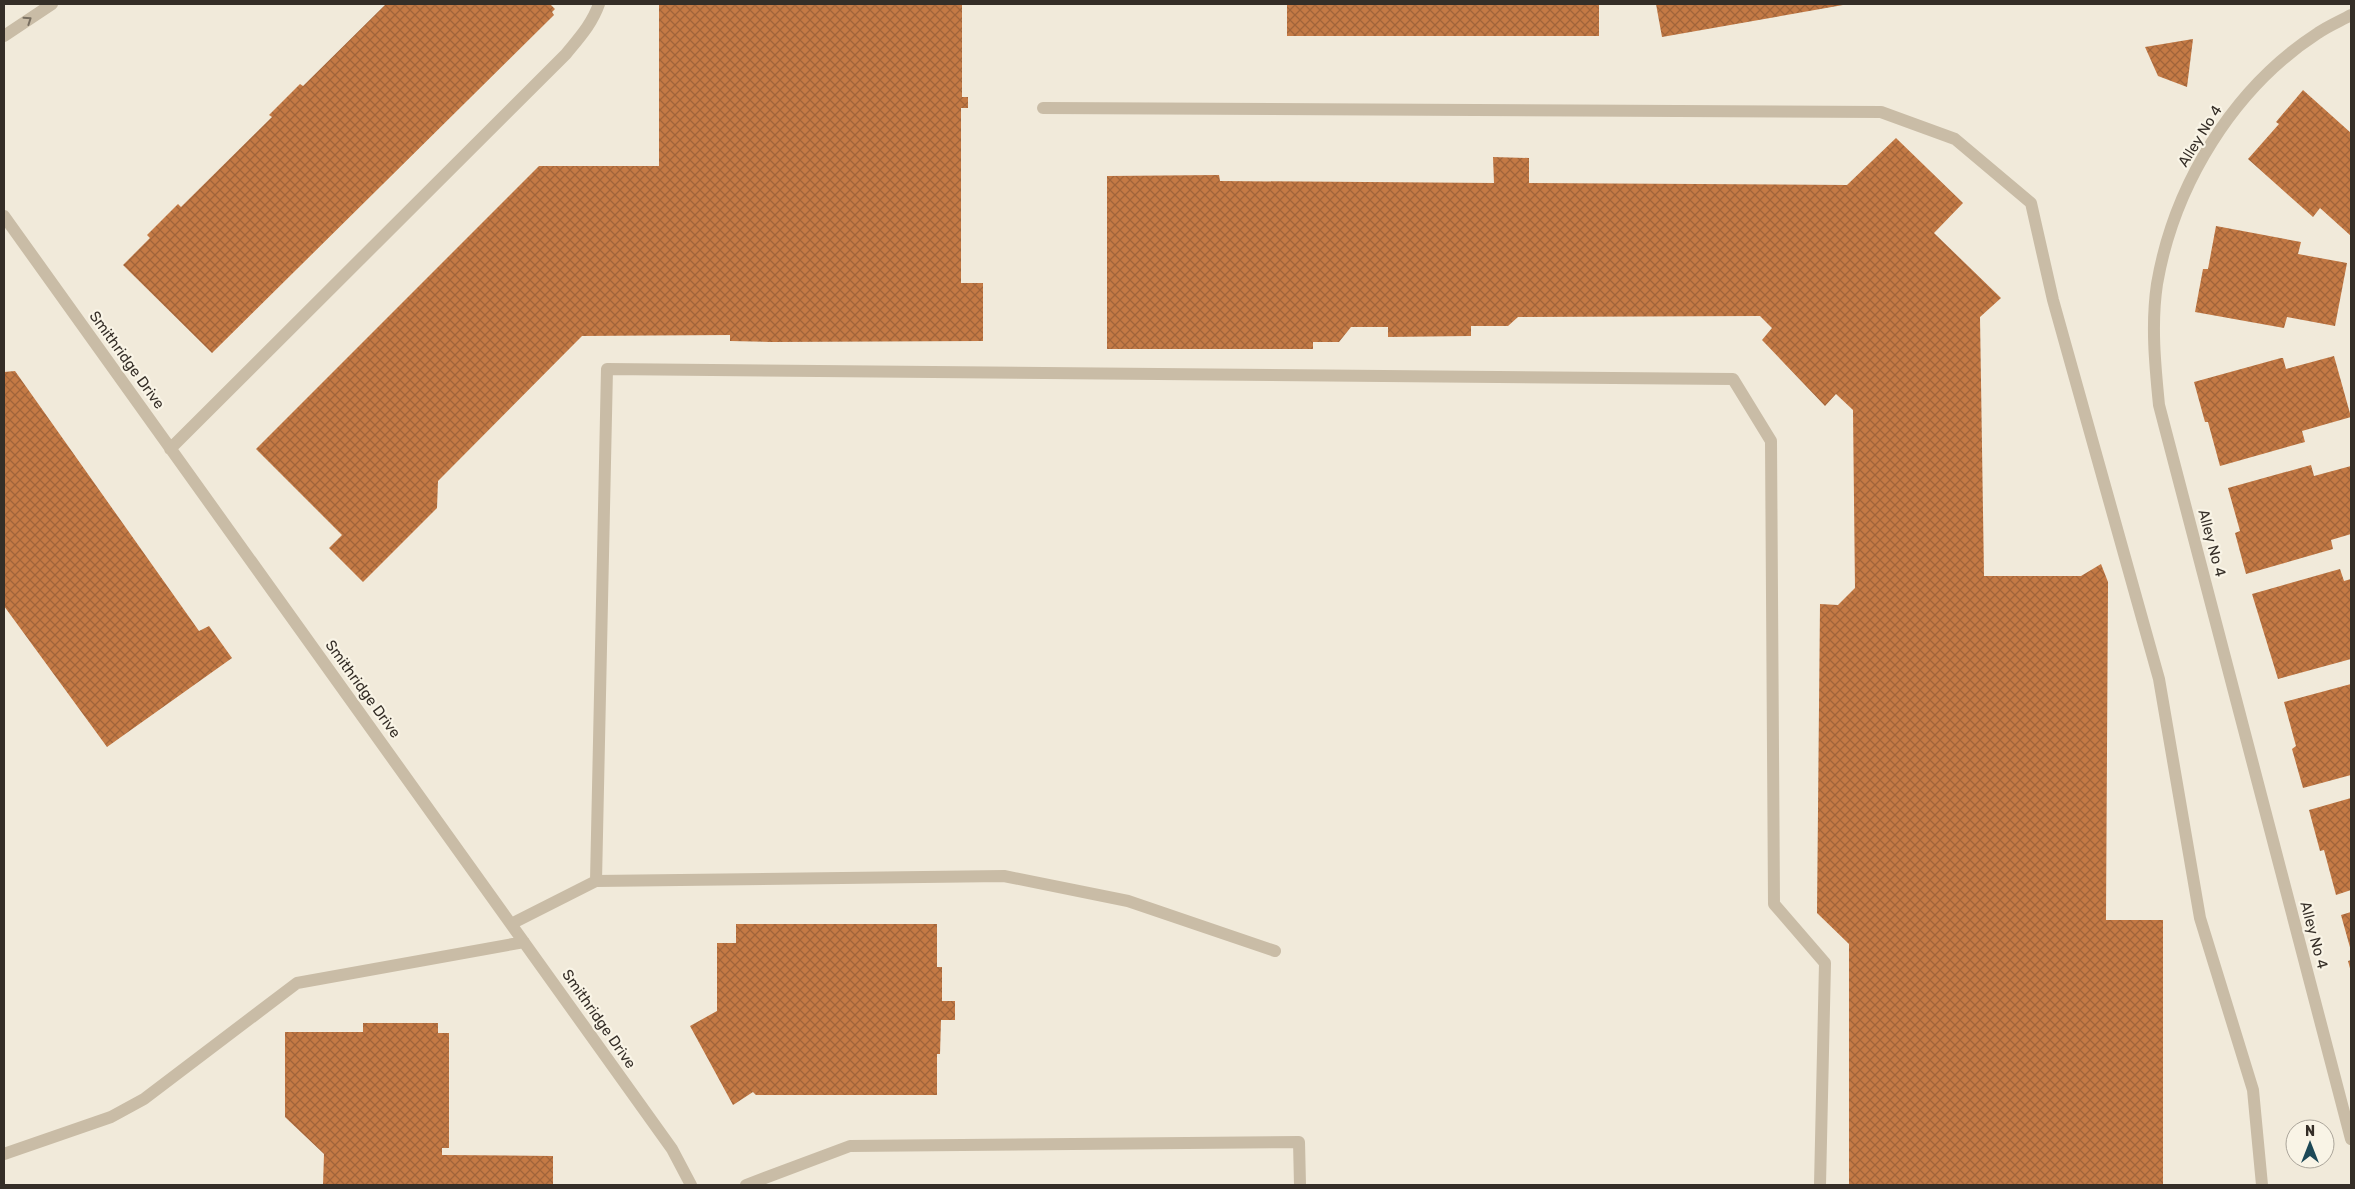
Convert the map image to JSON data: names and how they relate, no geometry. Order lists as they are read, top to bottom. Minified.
{"streets":{"street":["Alley No 4","Smithridge Drive"]},"north":"top"}
